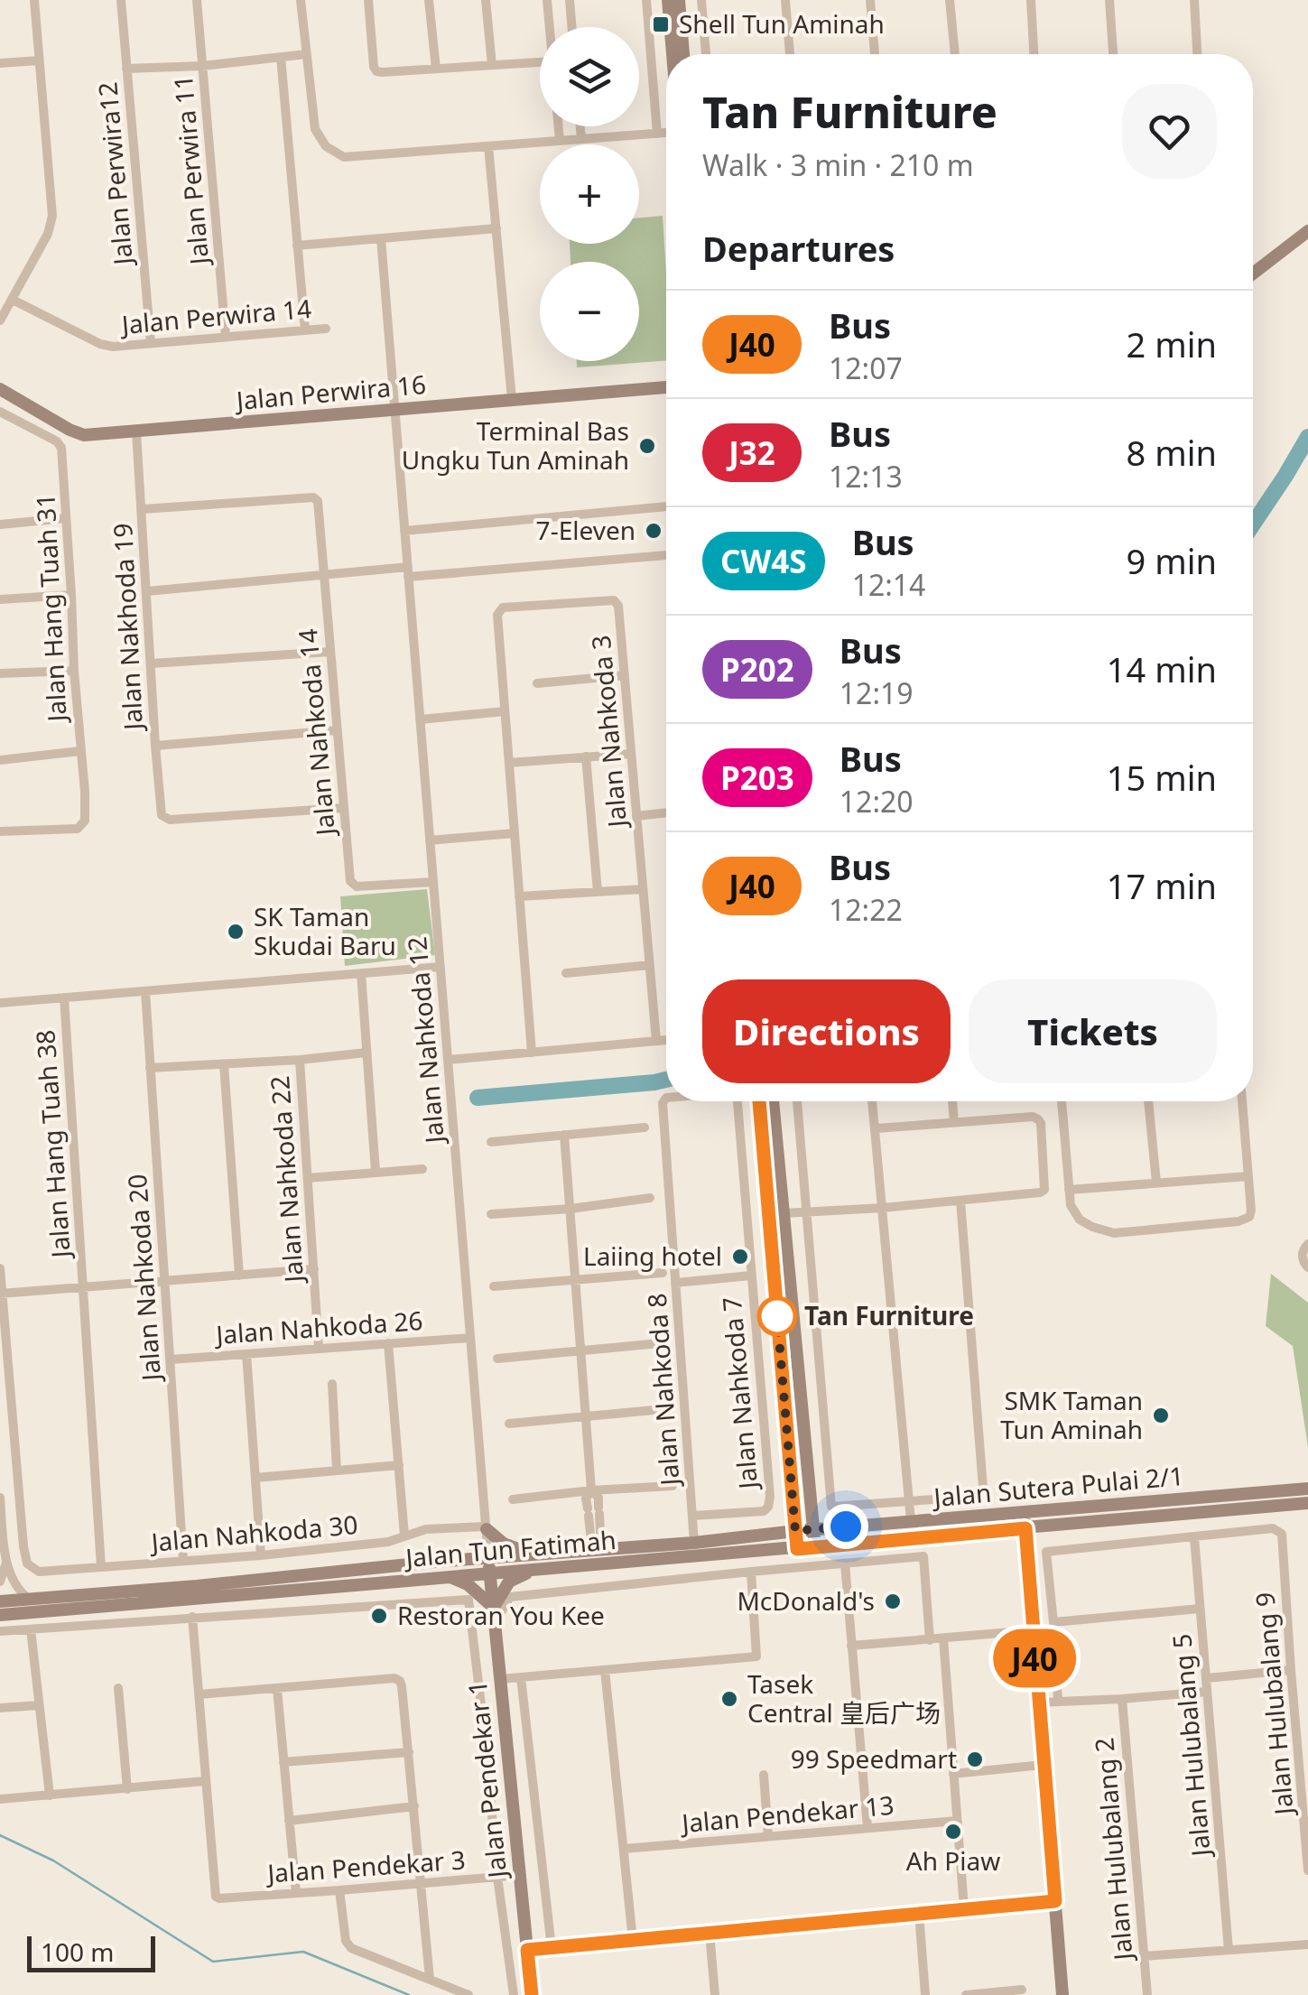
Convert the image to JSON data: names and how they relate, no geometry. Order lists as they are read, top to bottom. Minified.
{"streets":{"main road":["Jalan Perwira 16","Jalan Sutera Pulai 2/1","Jalan Tun Fatimah","Jalan Pendekar 1"],"street":["Jalan Perwira 11","Jalan Perwira12","Jalan Perwira 14","Jalan Hang Tuah 31","Jalan Nakhoda 19","Jalan Nahkoda 3","Jalan Nahkoda 14","Jalan Nahkoda 12","Jalan Hang Tuah 38","Jalan Nahkoda 22","Jalan Nahkoda 20","Jalan Nahkoda 26","Jalan Nahkoda 8","Jalan Nahkoda 7","Jalan Nahkoda 30","Jalan Hulubalang 9","Jalan Hulubalang 5","Jalan Pendekar 13","Jalan Hulubalang 2","Jalan Pendekar 3"]},"crossings":[["Jalan Perwira 11","Jalan Perwira 14"],["Jalan Perwira12","Jalan Perwira 14"],["Jalan Perwira 16","Jalan Nakhoda 19"],["Jalan Perwira 16","Jalan Nahkoda 12"],["Jalan Nakhoda 19","Jalan Nahkoda 14"],["Jalan Nahkoda 14","Jalan Nahkoda 12"],["Jalan Nahkoda 12","Jalan Nahkoda 26"],["Jalan Nahkoda 12","Jalan Nahkoda 30"],["Jalan Nahkoda 12","Jalan Tun Fatimah"],["Jalan Nahkoda 12","Jalan Pendekar 1"],["Jalan Hang Tuah 38","Jalan Nahkoda 30"],["Jalan Nahkoda 22","Jalan Nahkoda 26"],["Jalan Nahkoda 20","Jalan Nahkoda 26"],["Jalan Nahkoda 20","Jalan Nahkoda 30"],["Jalan Nahkoda 8","Jalan Nahkoda 7"],["Jalan Nahkoda 8","Jalan Tun Fatimah"],["Jalan Sutera Pulai 2/1","Jalan Tun Fatimah"],["Jalan Tun Fatimah","Jalan Pendekar 1"],["Jalan Hulubalang 9","Jalan Hulubalang 5"],["Jalan Pendekar 1","Jalan Pendekar 3"]],"places":{"transit":["Shell Tun Aminah"],"other":["Terminal Bas Ungku Tun Aminah","7-Eleven","SK Taman Skudai Baru","Laiing hotel","Tan Furniture","SMK Taman Tun Aminah","McDonald's","Restoran You Kee","Tasek Central 皇后广场","99 Speedmart","Ah Piaw"]},"lines":["bus line J40"],"scale_bar":"100 m","page":{"on_map":"J40","map_buttons":["+","−"],"heading":[["Tan Furniture","Walk · 3 min · 210 m"],"Departures"],"list":[{"mark":"J40","name":"Bus","note":"12:07","value":"2 min"},{"mark":"J32","name":"Bus","note":"12:13","value":"8 min"},{"mark":"CW4S","name":"Bus","note":"12:14","value":"9 min"},{"mark":"P202","name":"Bus","note":"12:19","value":"14 min"},{"mark":"P203","name":"Bus","note":"12:20","value":"15 min"},{"mark":"J40","name":"Bus","note":"12:22","value":"17 min"}],"buttons":["Directions","Tickets"],"scale":"100 m"}}
